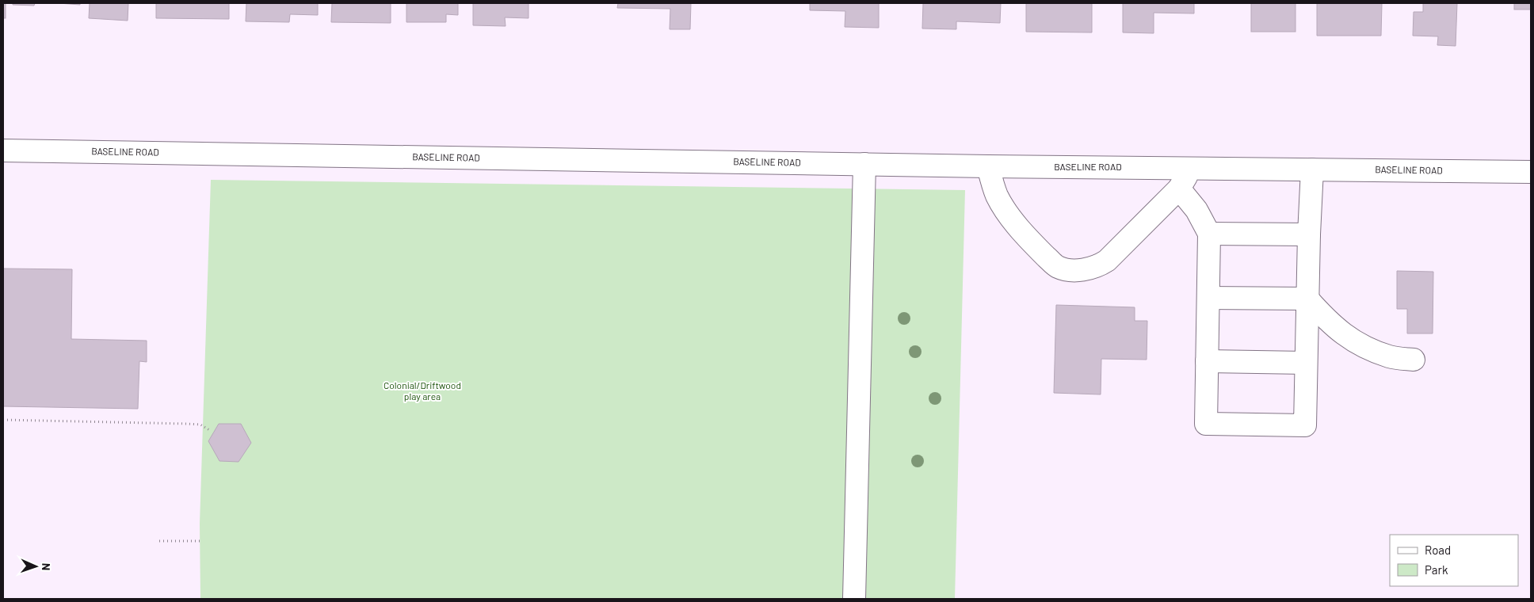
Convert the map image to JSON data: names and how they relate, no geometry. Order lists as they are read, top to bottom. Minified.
{"streets":{"street":["BASELINE ROAD"]},"parks":["Colonial/Driftwood play area"],"legend":["Road","Park"],"north":"right"}
